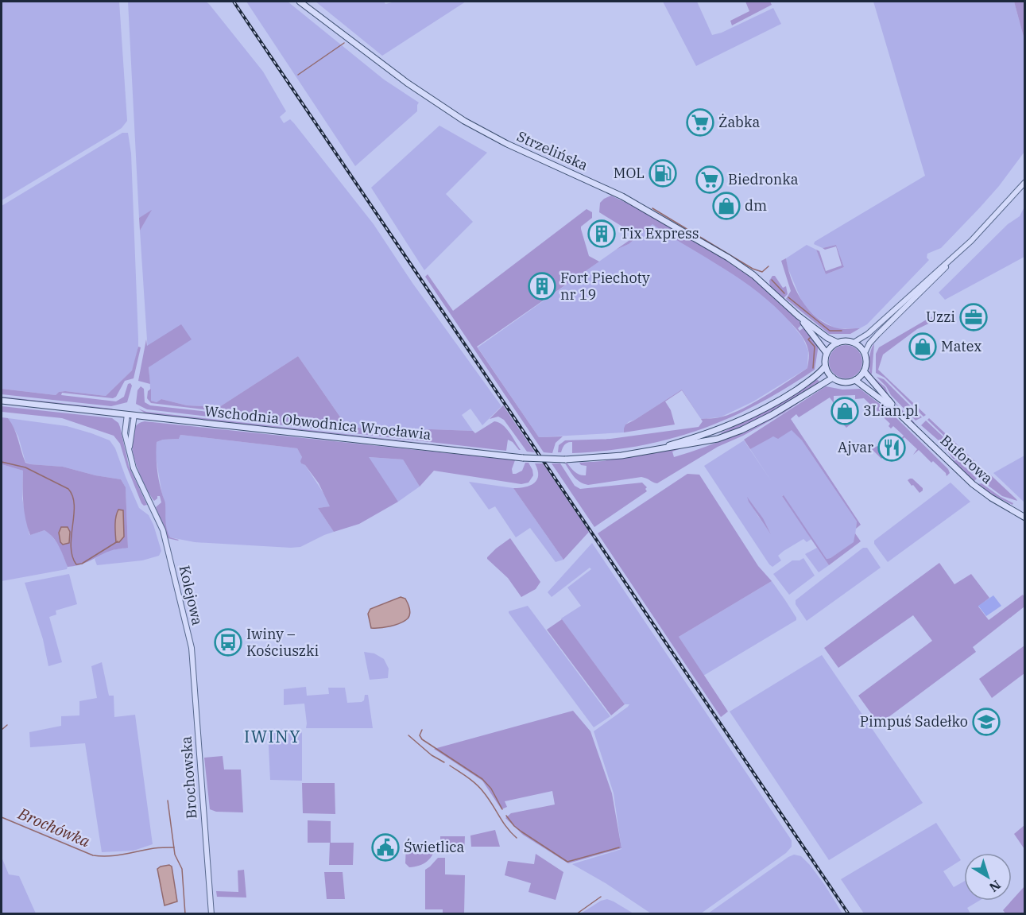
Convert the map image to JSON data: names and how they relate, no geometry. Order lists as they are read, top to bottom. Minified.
{"streets":{"main road":["Strzelińska","Wschodnia Obwodnica Wrocławia","Buforowa"],"street":["Kolejowa","Brochowska"]},"crossings":[["Strzelińska","Wschodnia Obwodnica Wrocławia"],["Strzelińska","Buforowa"],["Wschodnia Obwodnica Wrocławia","Buforowa"],["Wschodnia Obwodnica Wrocławia","Kolejowa"],["Kolejowa","Brochowska"]],"districts":["IWINY"],"water":["Brochówka"],"places":{"supermarket":["Żabka","Biedronka"],"fuel station":["MOL"],"shop":["dm","Matex","3Lian.pl"],"building":["Tix Express","Fort Piechoty nr 19"],"office":["Uzzi"],"restaurant":["Ajvar"],"bus stop":["Iwiny – Kościuszki"],"school or university":["Pimpuś Sadełko"],"public building":["Świetlica"]},"north":"bottom right"}
